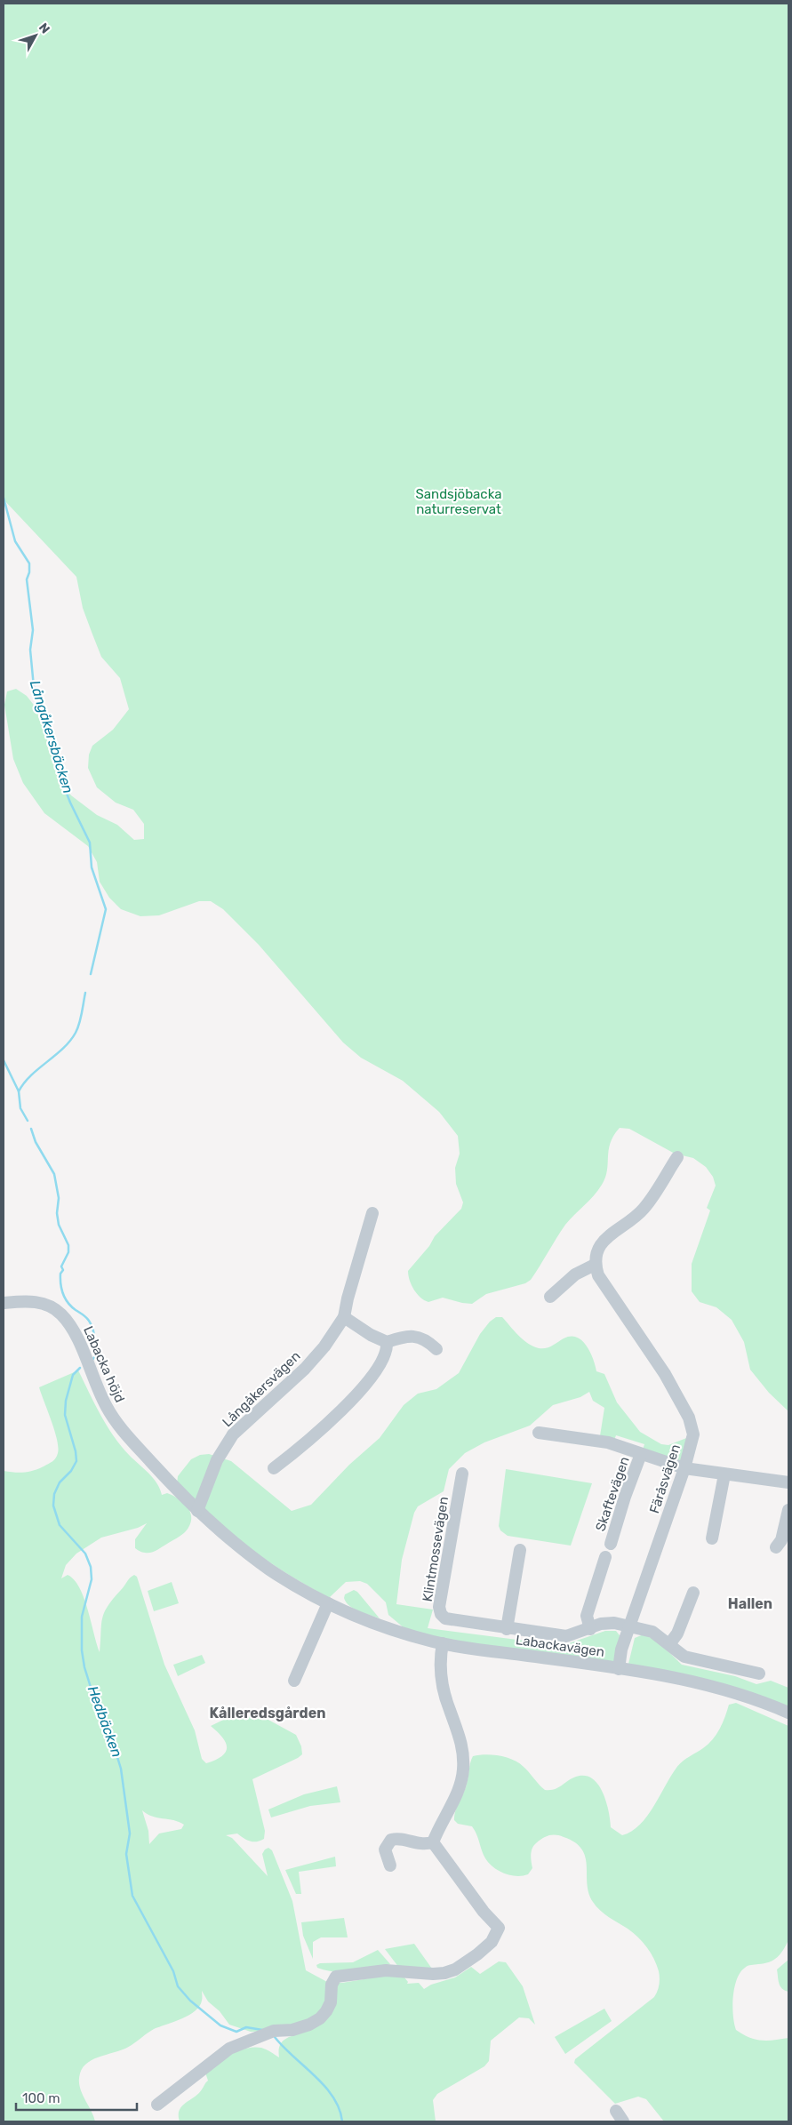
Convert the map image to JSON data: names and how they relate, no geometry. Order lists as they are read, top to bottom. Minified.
{"streets":{"street":["Labacka höjd","Långåkersvägen","Färåsvägen","Skaftevägen","Klintmossevägen","Labackavägen"]},"crossings":[["Labacka höjd","Långåkersvägen"],["Labacka höjd","Labackavägen"],["Långåkersvägen","Labackavägen"],["Färåsvägen","Skaftevägen"],["Färåsvägen","Klintmossevägen"],["Färåsvägen","Labackavägen"]],"districts":["Hallen","Kålleredsgården"],"water":["Långåkersbäcken","Hedbäcken"],"parks":["Sandsjöbacka naturreservat"],"scale_bar":"100 m","north":"top right"}
